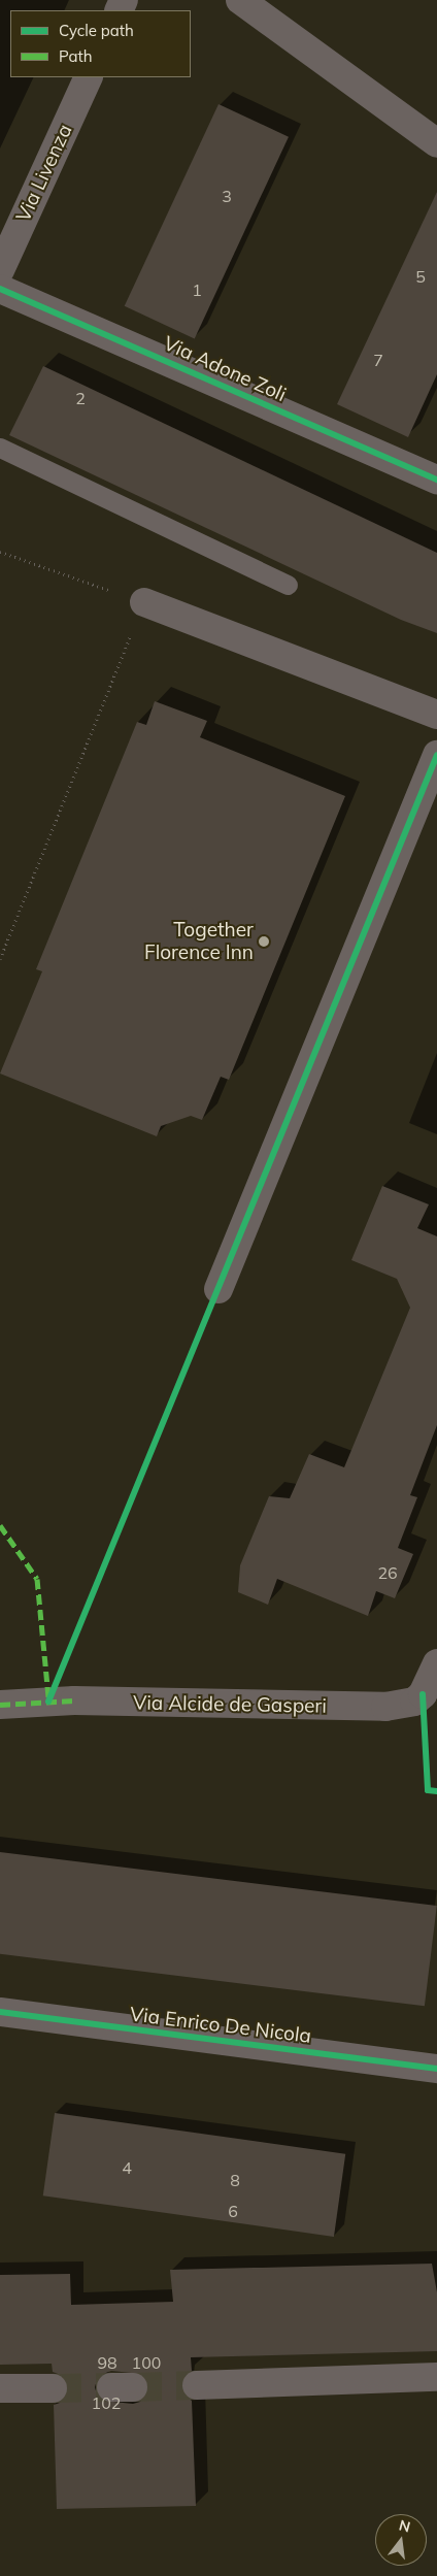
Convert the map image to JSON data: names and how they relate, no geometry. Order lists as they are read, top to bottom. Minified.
{"streets":{"street":["Via Livenza","Via Adone Zoli","Via Alcide de Gasperi","Via Enrico De Nicola"]},"places":["Together Florence Inn"],"house_numbers":["3","5","1","7","2","26","4","8","6","98","100","102"],"legend":["Cycle path","Path"],"north":"top"}
